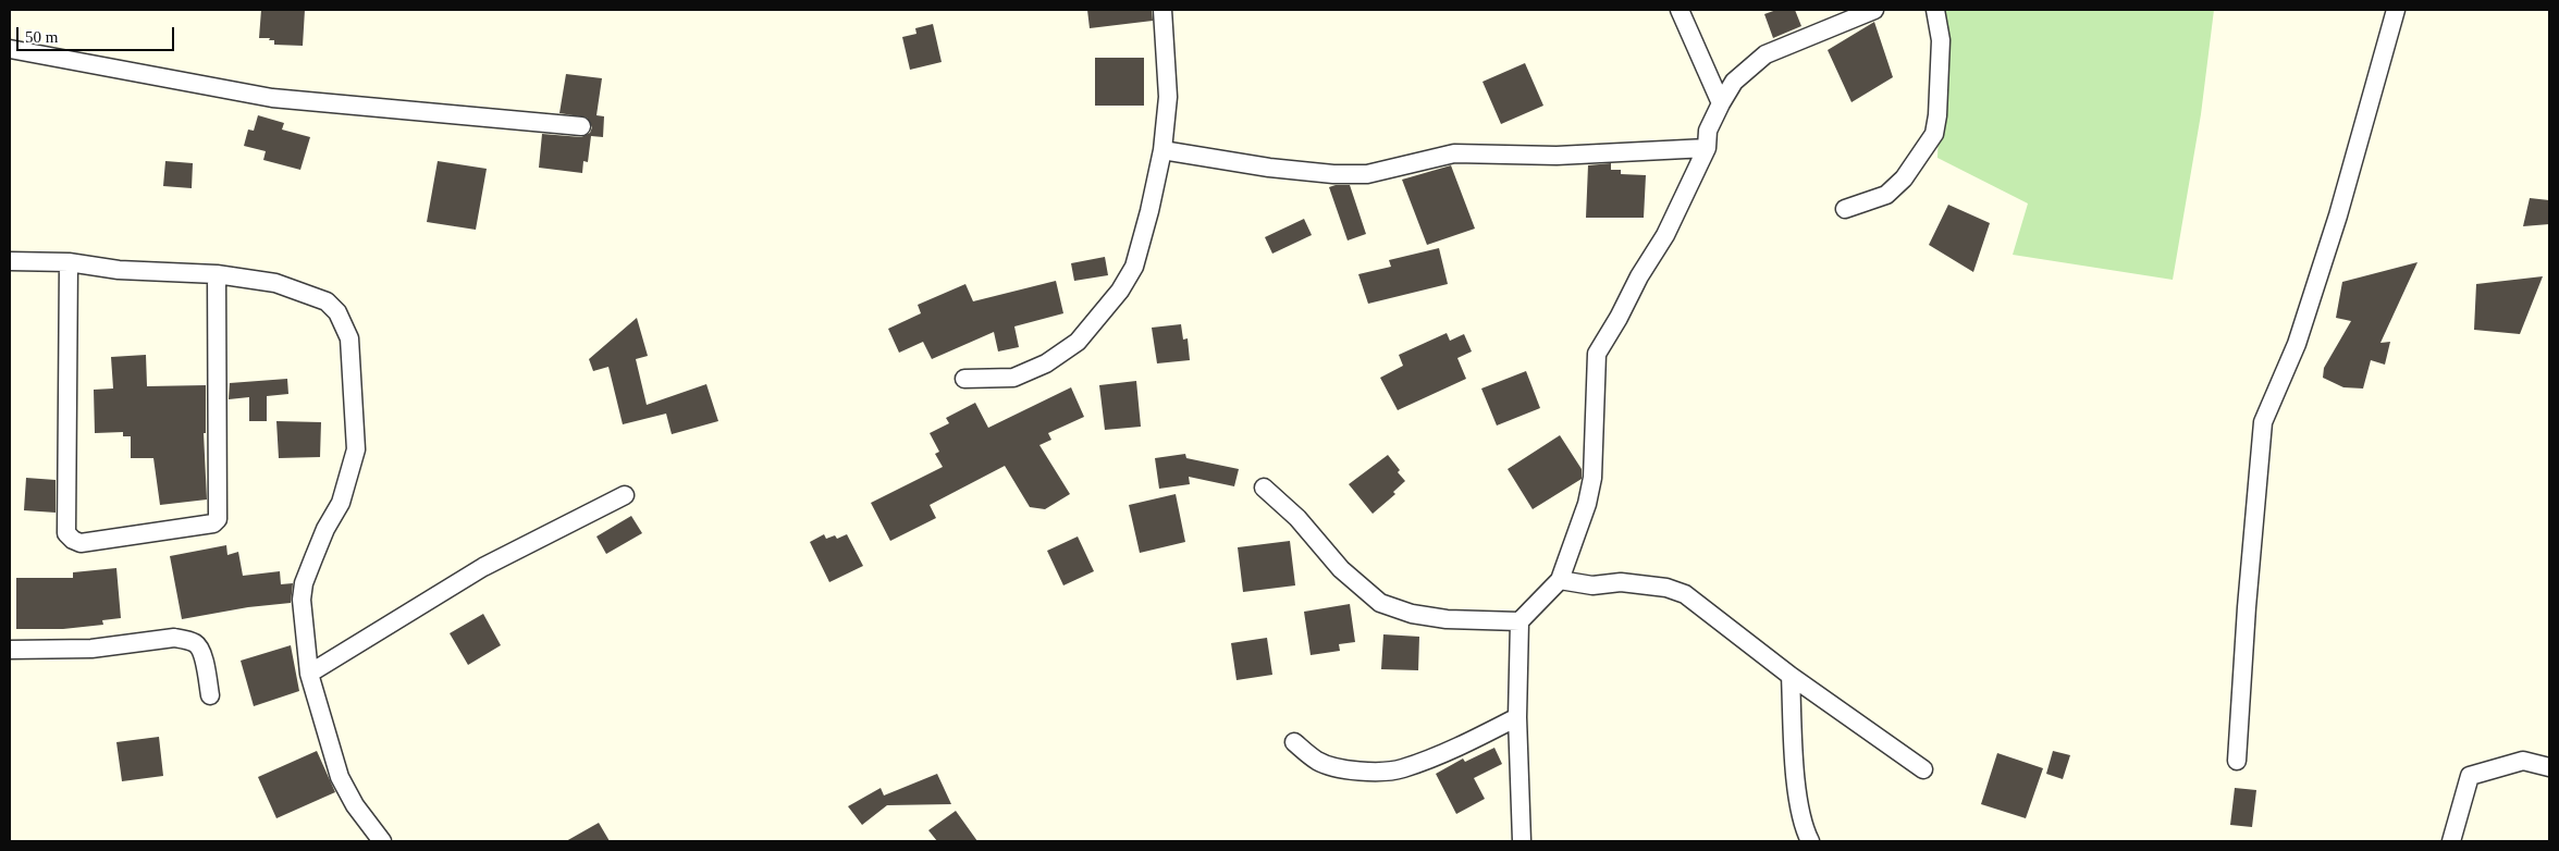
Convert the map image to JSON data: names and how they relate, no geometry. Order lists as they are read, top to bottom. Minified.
{"scale_bar":"50 m"}
